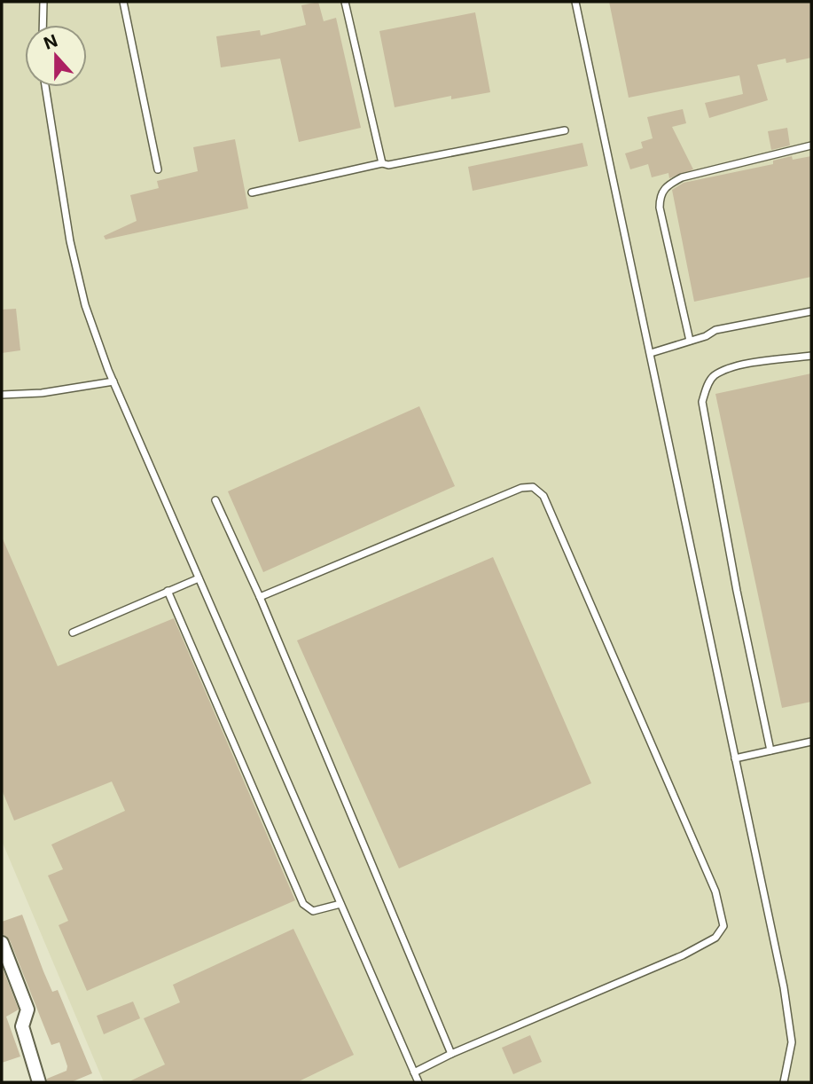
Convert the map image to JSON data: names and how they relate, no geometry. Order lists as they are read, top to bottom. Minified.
{"north":"top"}
